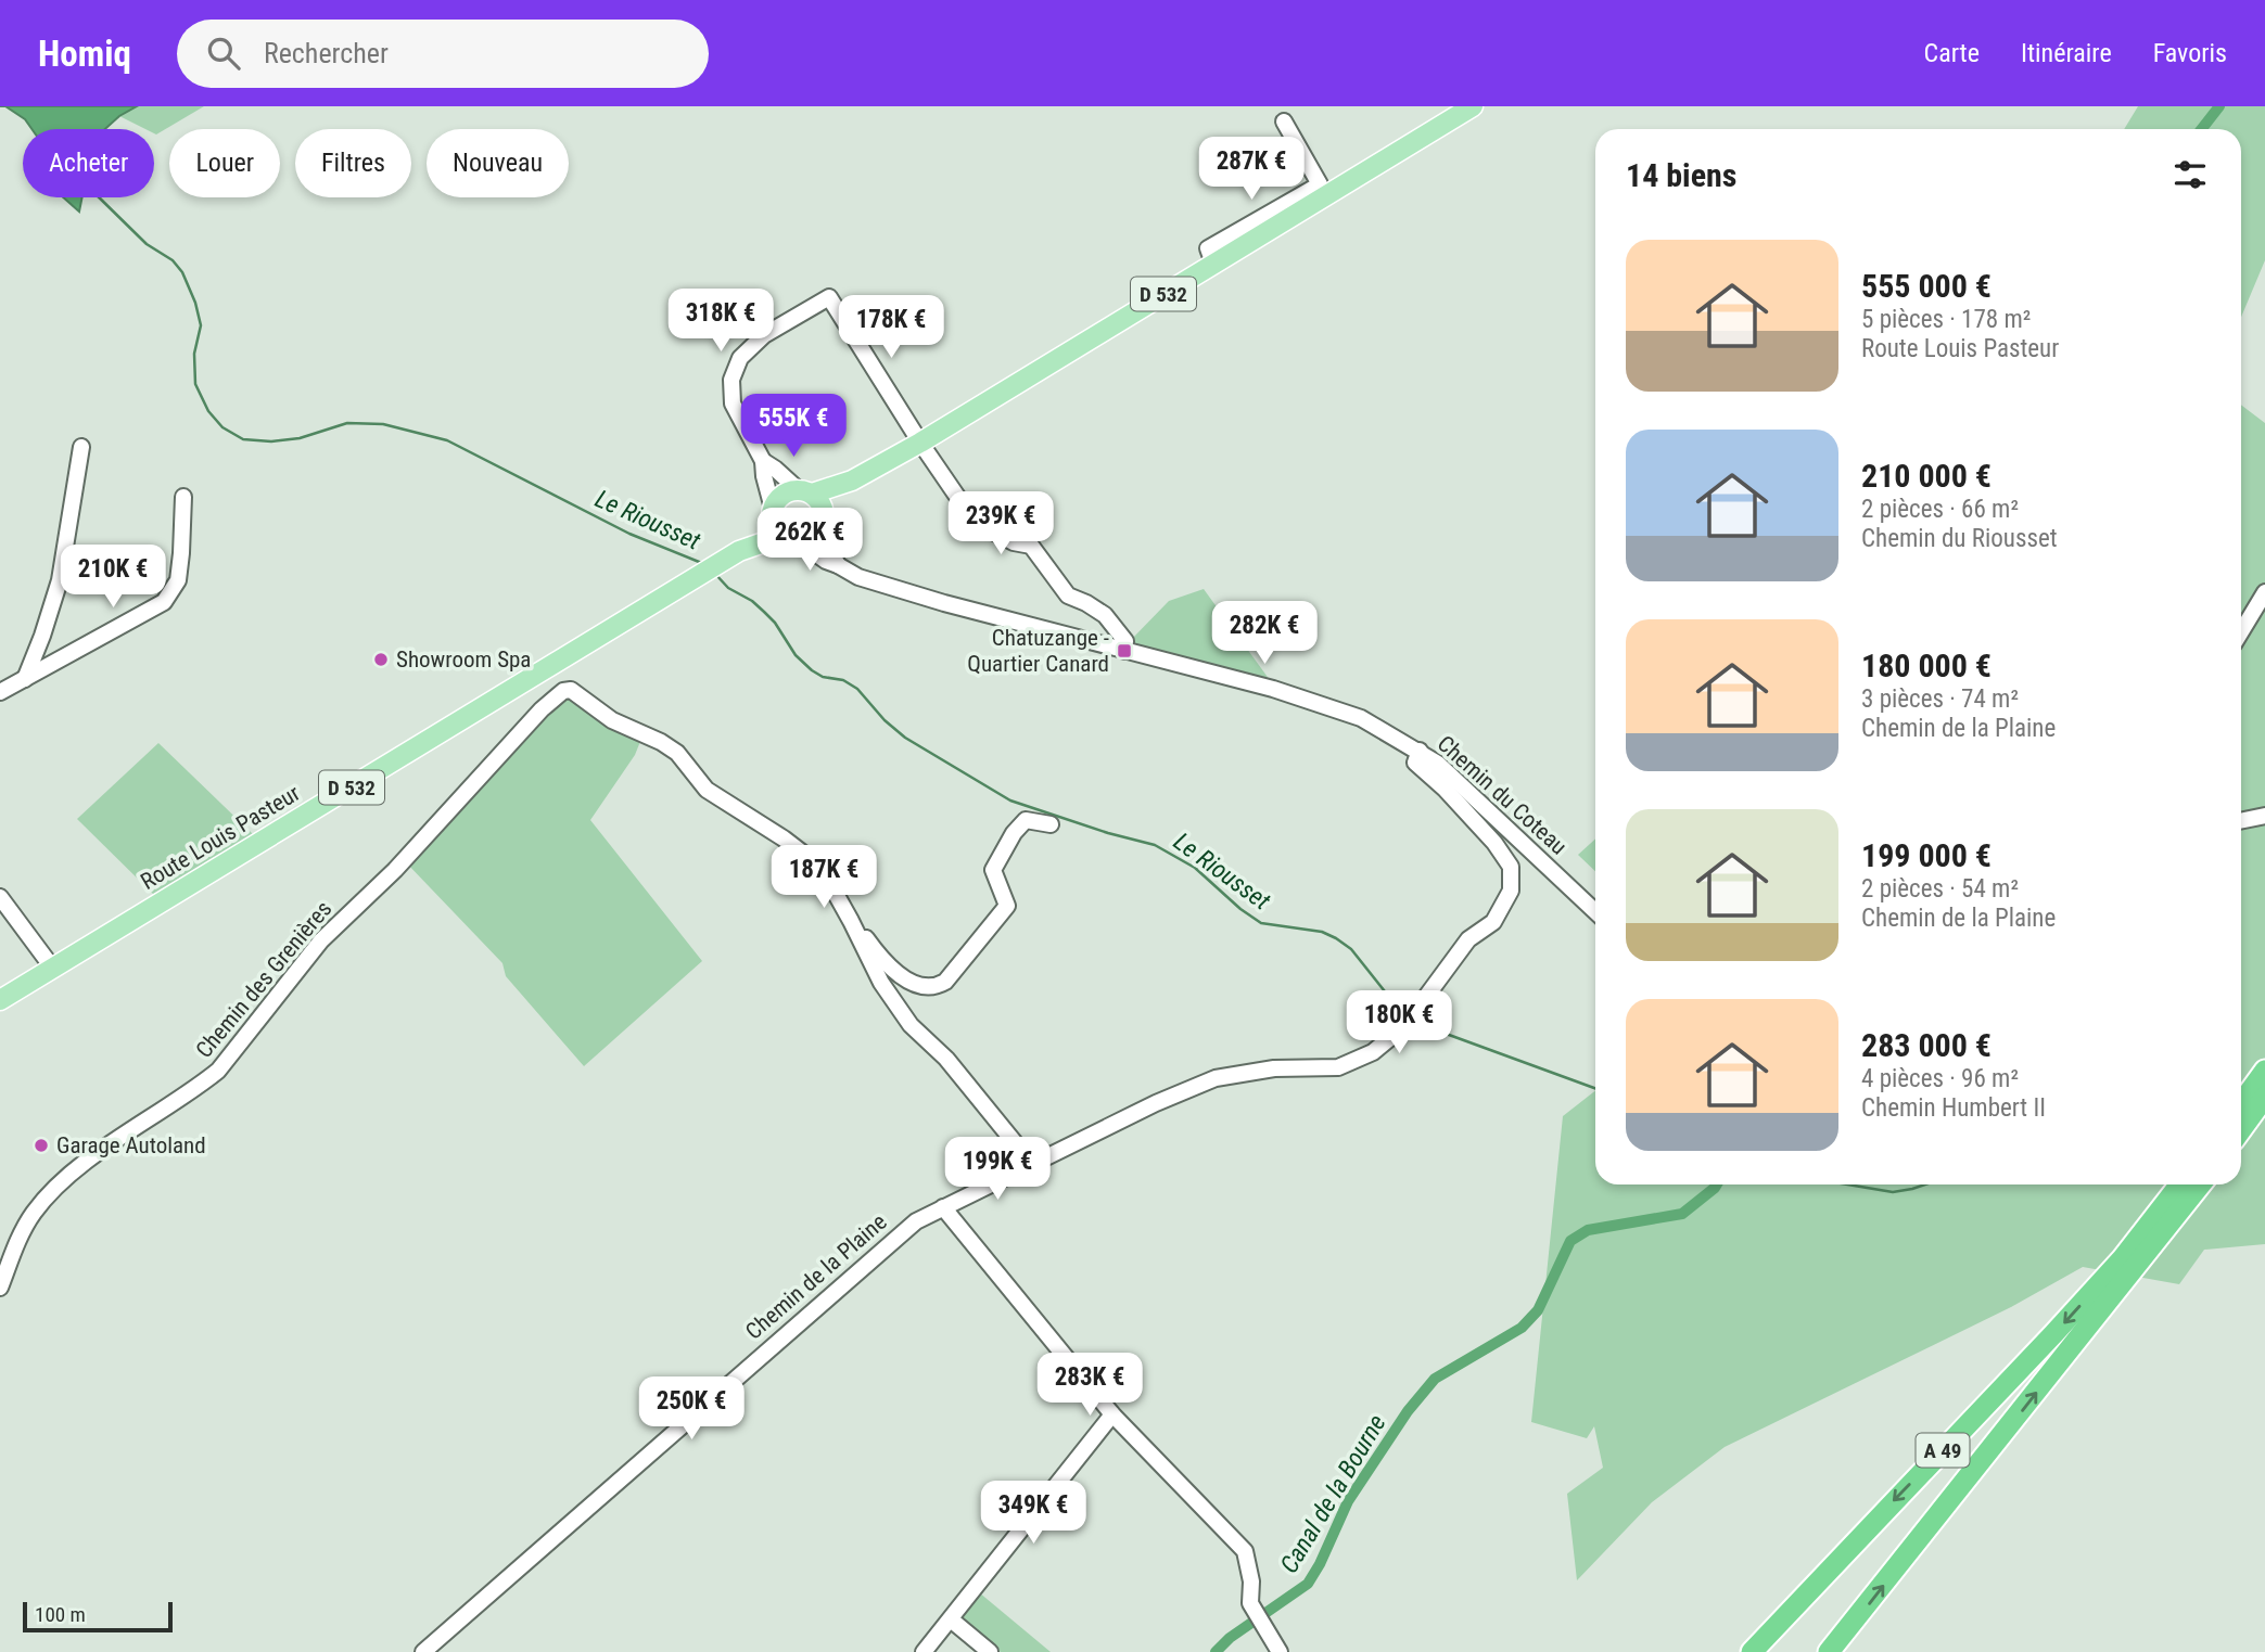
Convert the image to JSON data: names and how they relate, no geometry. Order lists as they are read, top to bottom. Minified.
{"streets":{"highway":["A 49"],"main road":["D 532","Route Louis Pasteur"],"street":["Chemin du Coteau","Chemin des Grenières","Chemin de la Plaine"]},"crossings":[["D 532","Chemin du Coteau"],["D 532","Route Louis Pasteur"],["Chemin du Coteau","Route Louis Pasteur"],["Chemin du Coteau","Chemin de la Plaine"]],"water":["Le Riousset","Canal de la Bourne"],"places":{"transit":["Chatuzange - Quartier Canard"],"other":["Showroom Spa","Garage Autoland"]},"scale_bar":"100 m","page":{"header":"Homiq","search":"Rechercher","nav":["Carte","Itinéraire","Favoris"],"chip":["Acheter","Louer","Filtres","Nouveau"],"heading":"14 biens","price":["287K €","318K €","178K €","555K €","239K €","262K €","210K €","282K €","187K €","180K €","199K €","283K €","250K €","349K €"],"list":[{"name":"555 000 €","note":"5 pièces · 178 m² · Route Louis Pasteur"},{"name":"210 000 €","note":"2 pièces · 66 m² · Chemin du Riousset"},{"name":"180 000 €","note":"3 pièces · 74 m² · Chemin de la Plaine"},{"name":"199 000 €","note":"2 pièces · 54 m² · Chemin de la Plaine"},{"name":"283 000 €","note":"4 pièces · 96 m² · Chemin Humbert II"}],"scale":"100 m"}}
